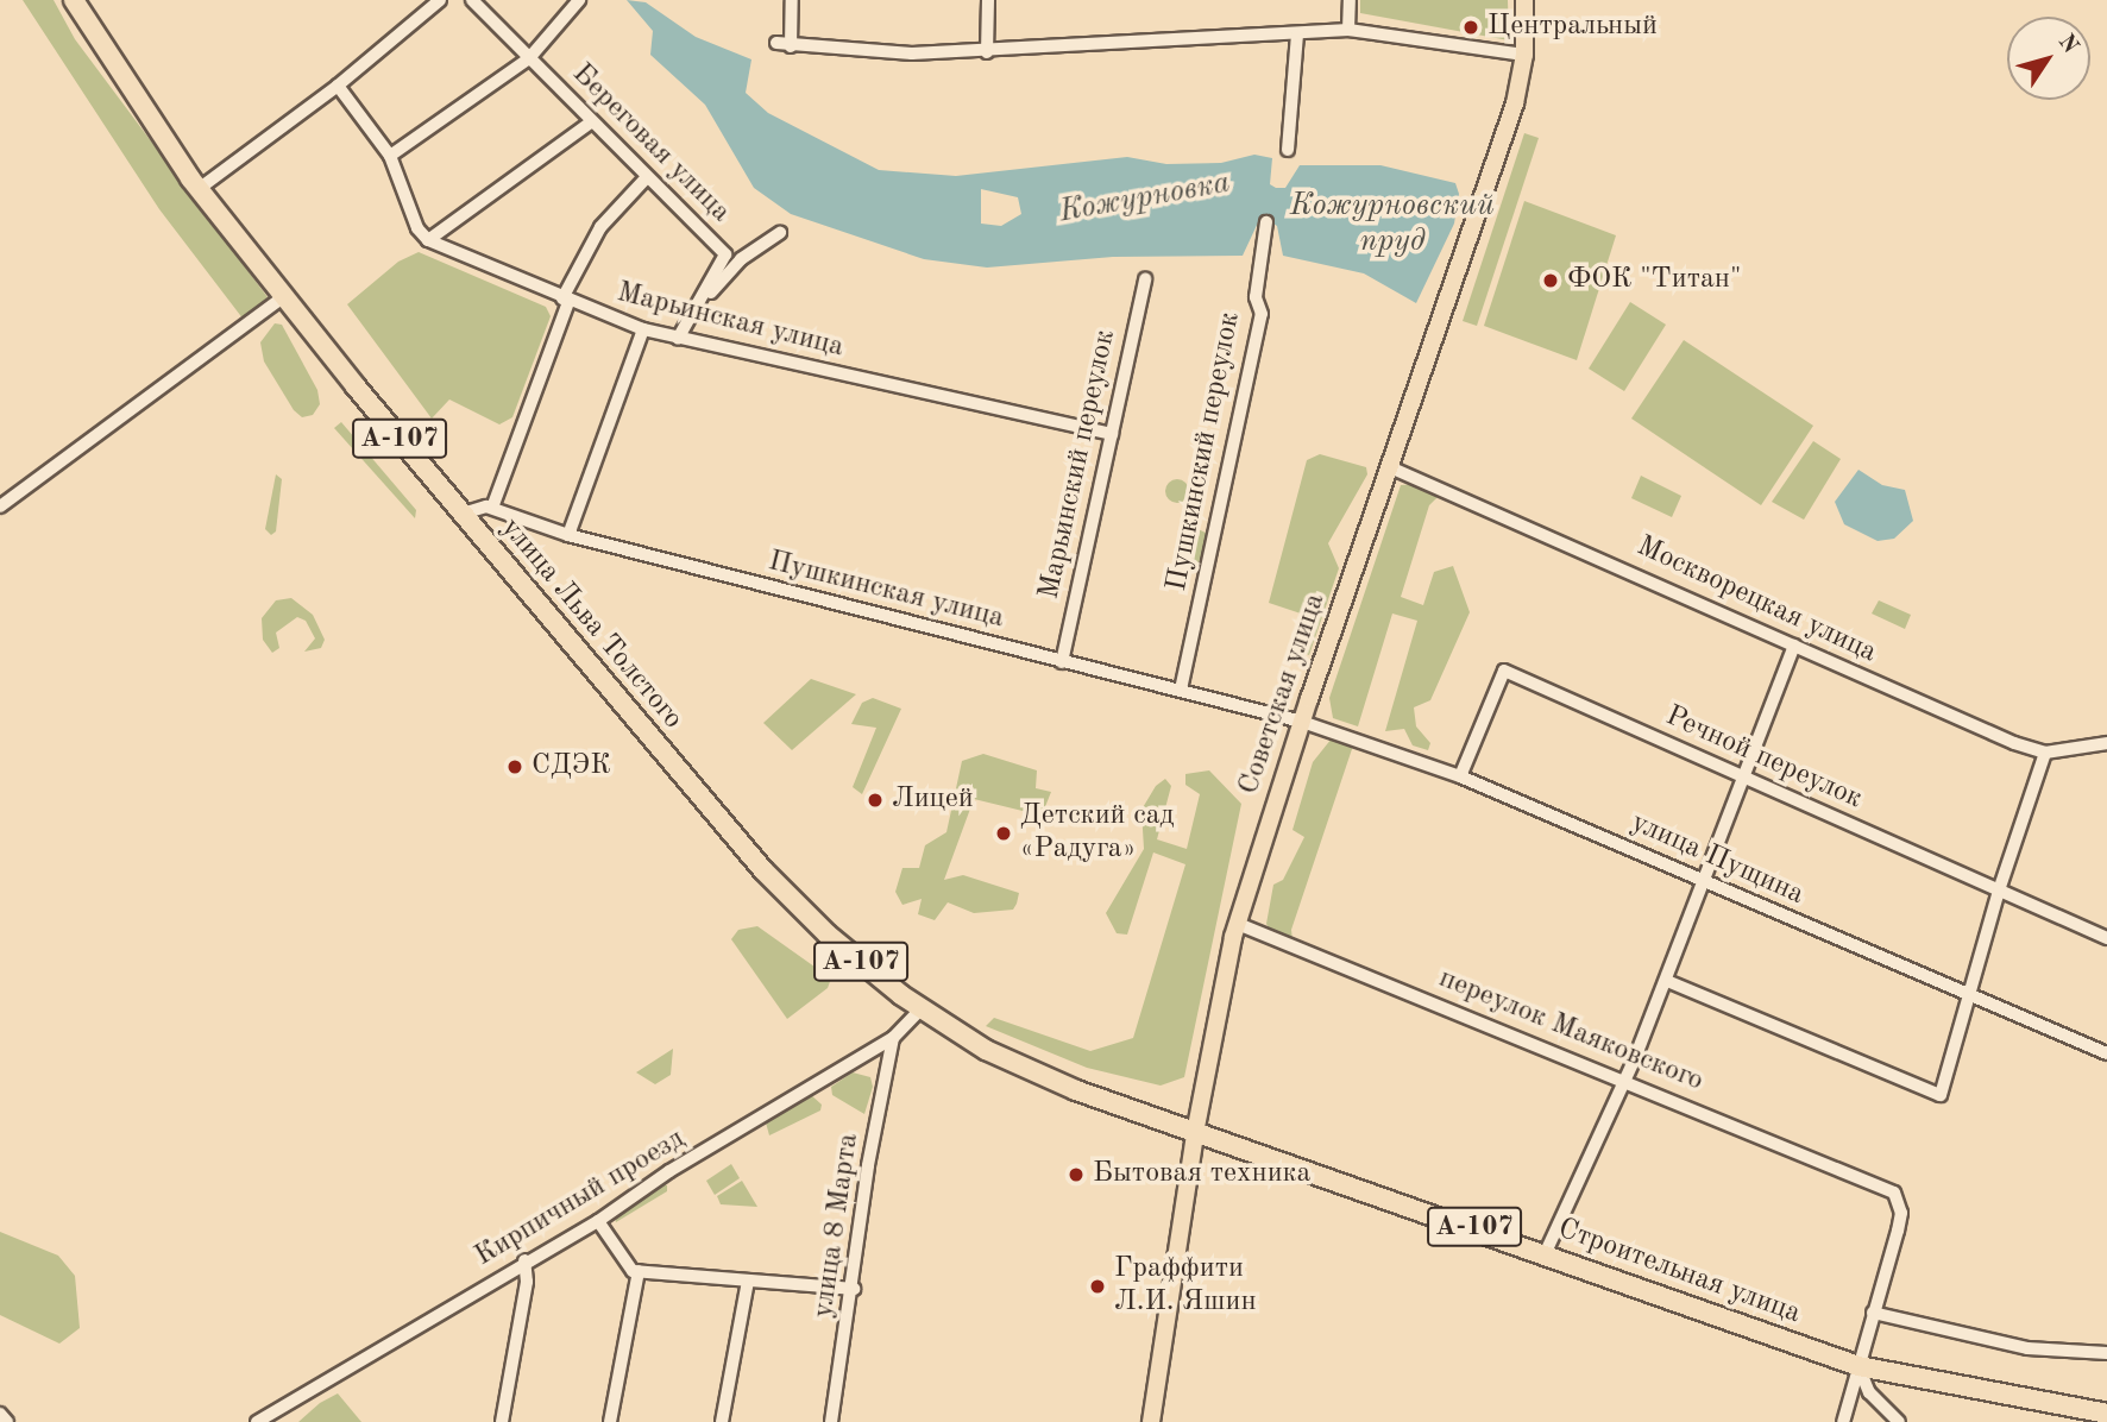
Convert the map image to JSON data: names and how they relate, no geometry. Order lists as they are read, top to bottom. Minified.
{"streets":{"highway":["А-107","улица Льва Толстого","Строительная улица"],"main road":["Советская улица"],"street":["Береговая улица","Марьинская улица","Пушкинский переулок","Марьинский переулок","Пушкинская улица","Москворецкая улица","Речной переулок","улица Пущина","переулок Маяковского","Кирпичный проезд","улица 8 Марта"]},"crossings":[["Береговая улица","Марьинская улица"],["Марьинская улица","Марьинский переулок"],["Пушкинский переулок","Пушкинская улица"],["Марьинский переулок","Пушкинская улица"],["Пушкинская улица","Советская улица"],["Пушкинская улица","улица Пущина"],["Москворецкая улица","Советская улица"],["улица Льва Толстого","Советская улица"],["улица Льва Толстого","Кирпичный проезд"],["улица Льва Толстого","Строительная улица"],["Советская улица","улица Пущина"],["Советская улица","переулок Маяковского"],["Советская улица","Строительная улица"],["Речной переулок","улица Пущина"],["Кирпичный проезд","улица 8 Марта"]],"water":["Кожурновка","Кожурновский пруд"],"places":["Центральный","ФОК \"Титан\"","СДЭК","Лицей","Детский сад «Радуга»","Бытовая техника","Граффити Л.И. Яшин"],"north":"top right"}
